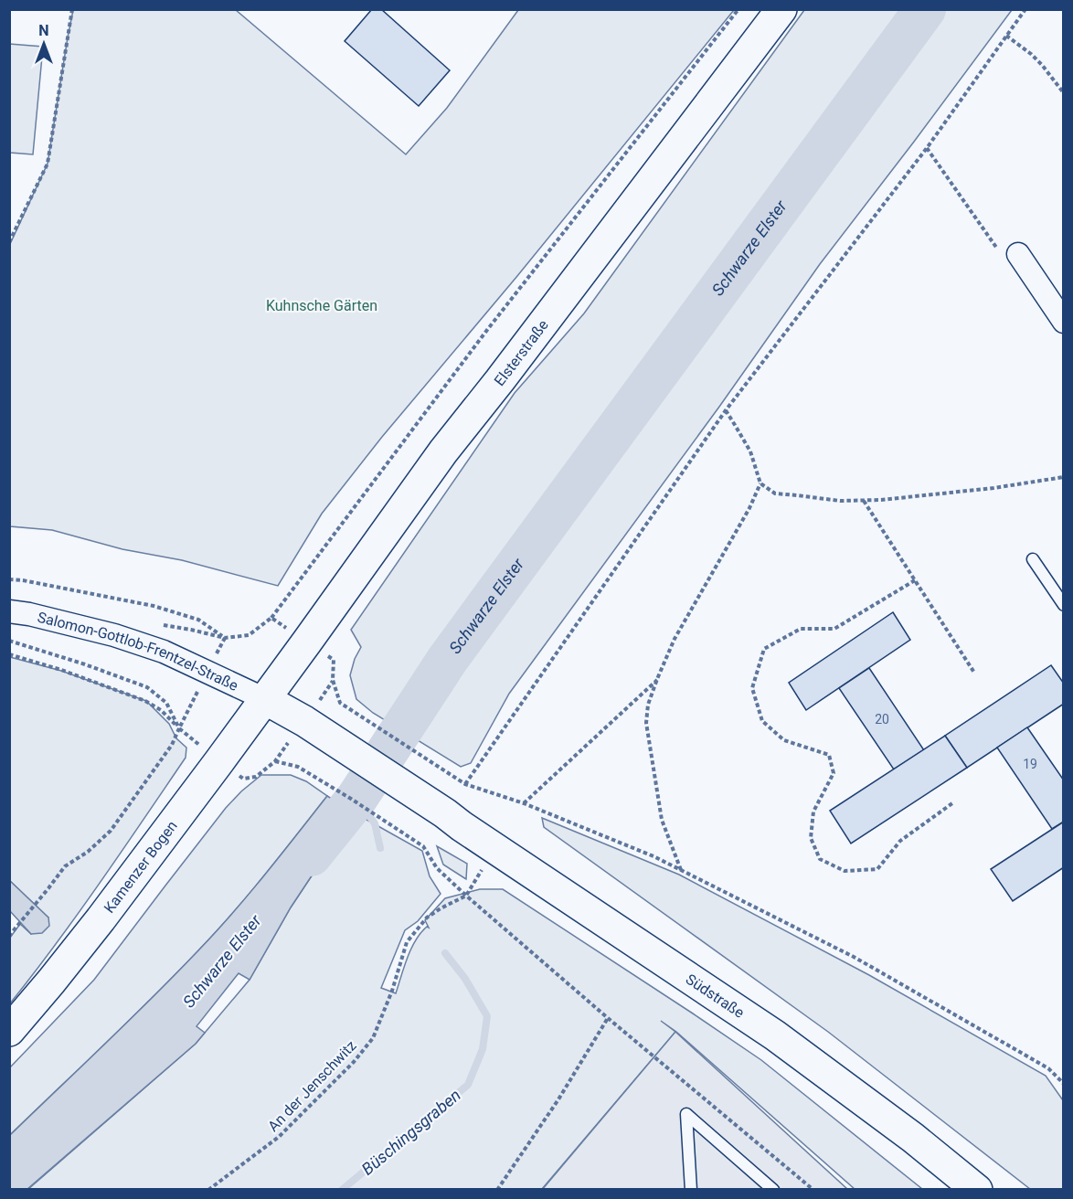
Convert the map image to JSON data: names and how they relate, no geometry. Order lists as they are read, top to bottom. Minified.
{"streets":{"main road":["Elsterstraße","Kamenzer Bogen","Südstraße"],"street":["Salomon-Gottlob-Frentzel-Straße"],"path":["An der Jenschwitz"]},"crossings":[["Elsterstraße","Salomon-Gottlob-Frentzel-Straße"],["Elsterstraße","Kamenzer Bogen"],["Elsterstraße","Südstraße"],["Salomon-Gottlob-Frentzel-Straße","Kamenzer Bogen"],["Salomon-Gottlob-Frentzel-Straße","Südstraße"],["Kamenzer Bogen","Südstraße"]],"water":["Schwarze Elster","Büschingsgraben"],"parks":["Kuhnsche Gärten"],"house_numbers":["20","19"],"north":"top"}
